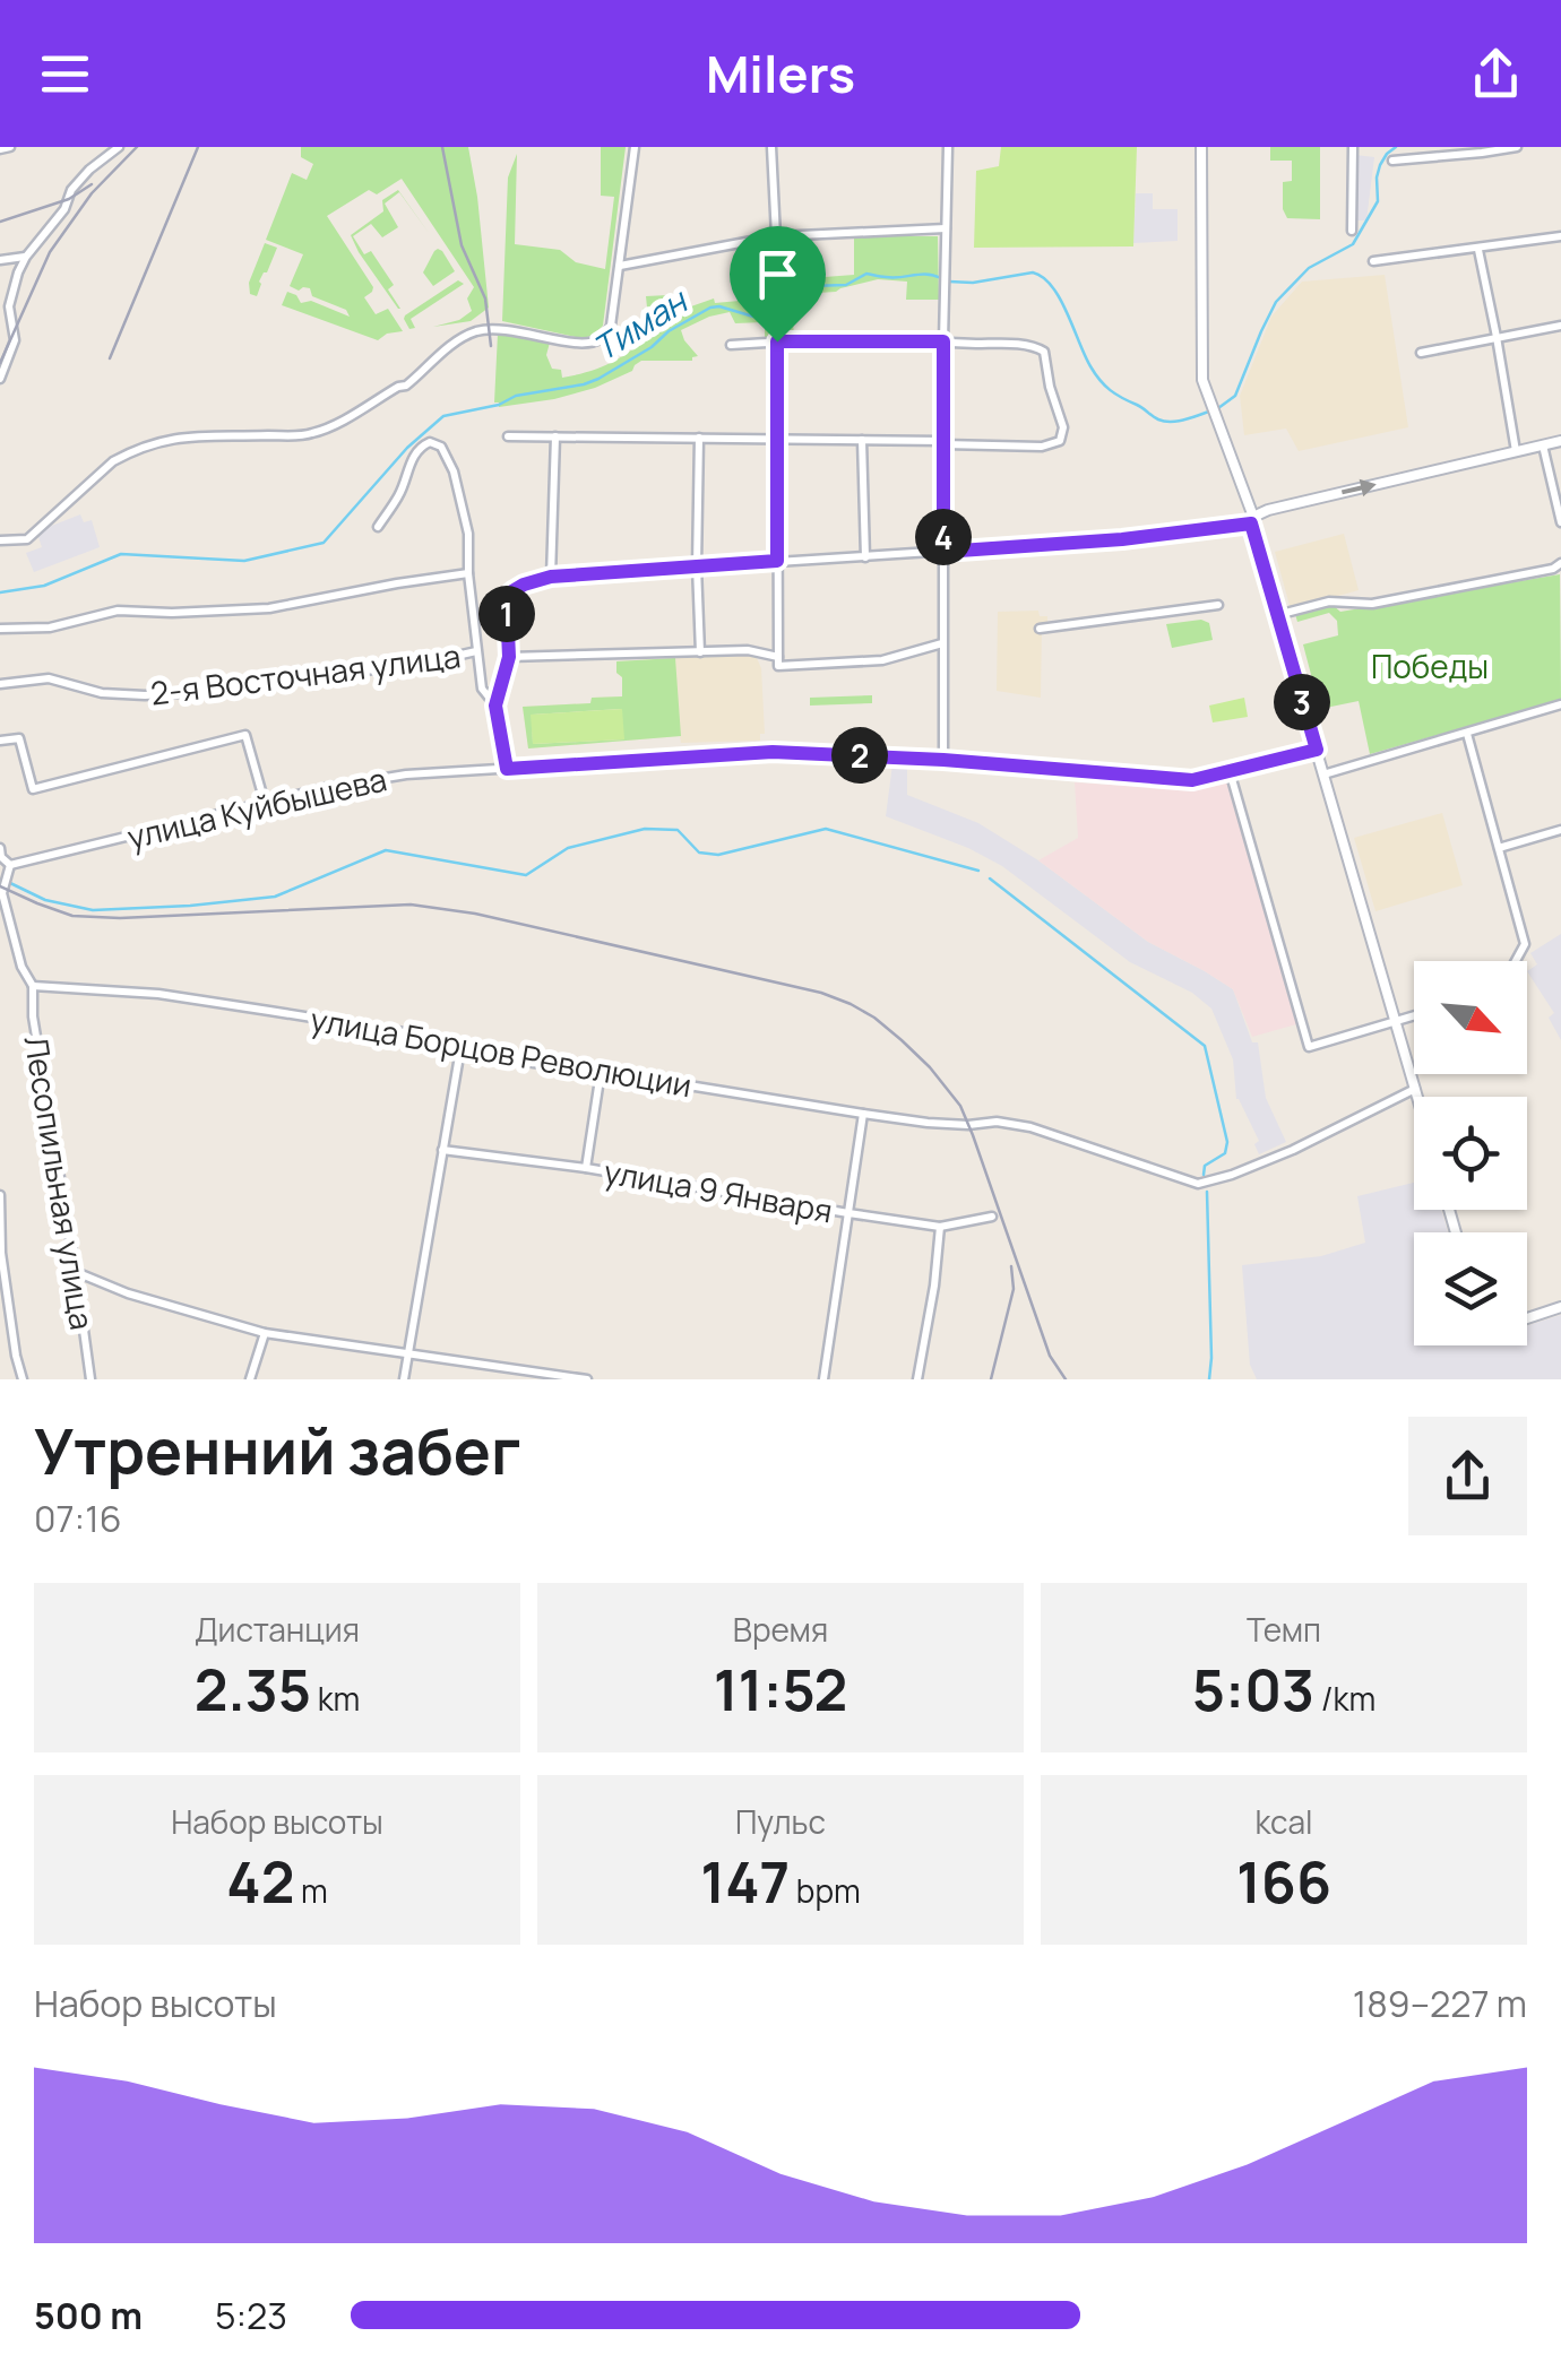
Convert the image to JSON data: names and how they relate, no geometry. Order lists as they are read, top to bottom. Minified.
{"streets":{"street":["2-я Восточная улица","улица Куйбышева","улица Борцов Революции","Лесопильная улица","улица 9 Января"]},"crossings":[["улица Куйбышева","Лесопильная улица"],["улица Борцов Революции","Лесопильная улица"]],"water":["Тиман"],"parks":["Победы"],"north":"bottom right","page":{"header":"Milers","pins":["4","1","3","2"],"heading":["Утренний забег","07:16"],"stats":[["Дистанция","2.35 km"],["Время","11:52"],["Темп","5:03 /km"],["Набор высоты","42 m"],["Пульс","147 bpm"],["kcal","166"]],"chart":["Набор высоты","189–227 m"],"list":[{"name":"500 m","note":"5:23"}]}}
